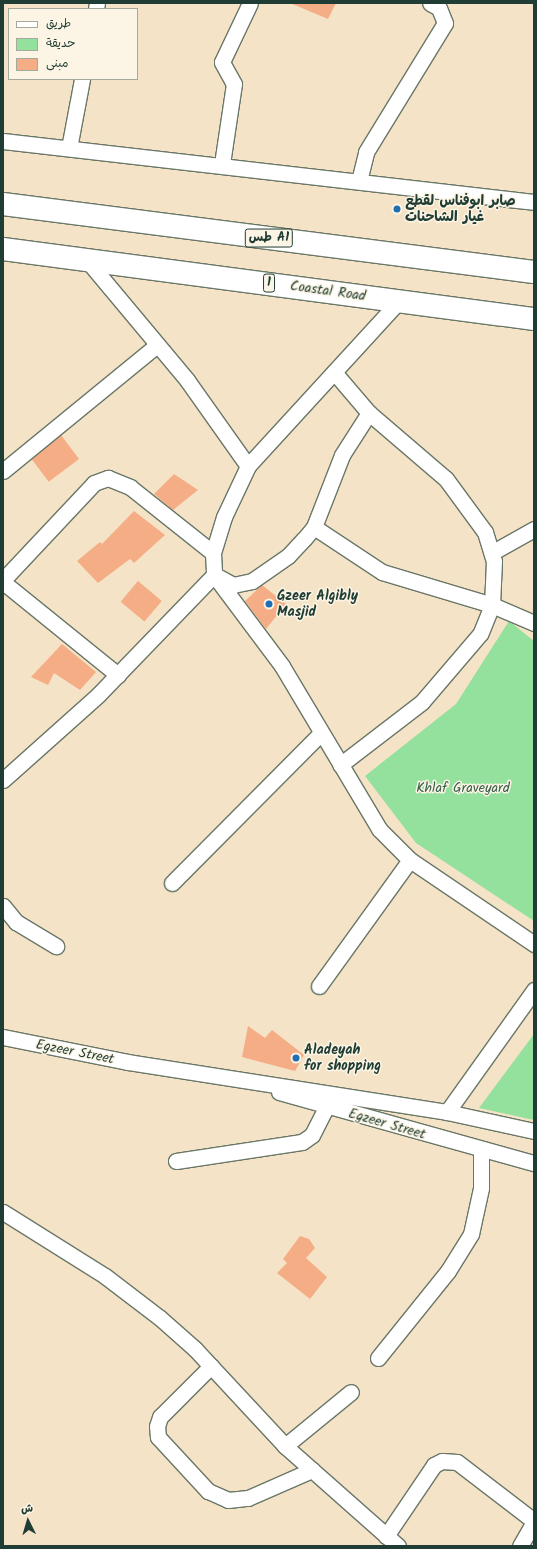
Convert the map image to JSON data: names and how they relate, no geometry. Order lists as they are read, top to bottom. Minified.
{"streets":{"highway":["طس A1","1","Coastal Road"],"street":["Egzeer Street"]},"parks":["Khlaf Graveyard"],"places":["صابر ابوفناس لقطع غيار الشاحنات","Gzeer Algibly Masjid","Aladeyah for shopping"],"legend":["طريق","حديقة","مبنى"],"north":"top"}
